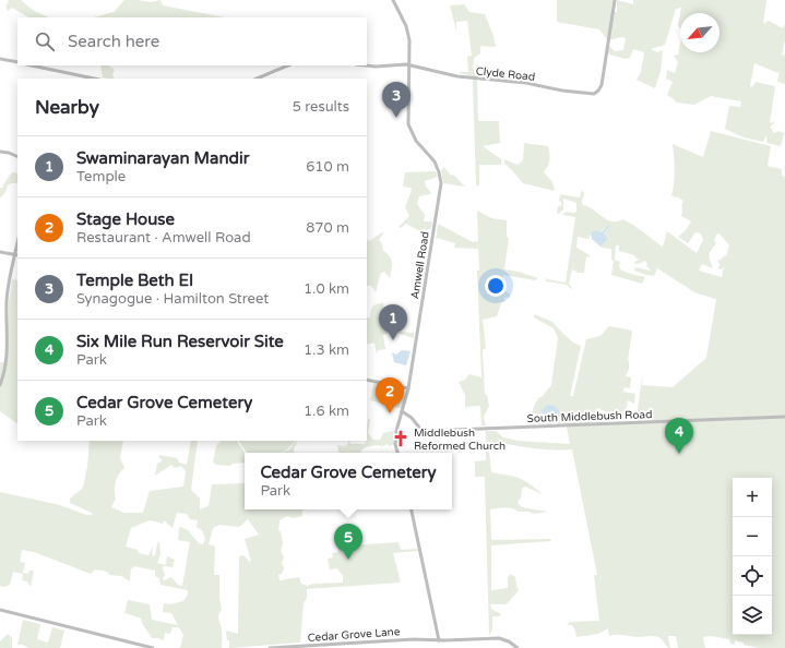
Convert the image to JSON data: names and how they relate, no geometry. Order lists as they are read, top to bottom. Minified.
{"streets":{"street":["Clyde Road","Amwell Road","South Middlebush Road","Cedar Grove Lane"]},"crossings":[["Amwell Road","South Middlebush Road"]],"places":{"church":["Middlebush Reformed Church"]},"north":"bottom left","page":{"search":"Search here","heading":["Nearby","5 results"],"pins":["3","1","2","4","5"],"list":[{"mark":"1","name":"Swaminarayan Mandir","note":"Temple","value":"610 m"},{"mark":"2","name":"Stage House","note":"Restaurant · Amwell Road","value":"870 m"},{"mark":"3","name":"Temple Beth El","note":"Synagogue · Hamilton Street","value":"1.0 km"},{"mark":"4","name":"Six Mile Run Reservoir Site","note":"Park","value":"1.3 km"},{"mark":"5","name":"Cedar Grove Cemetery","note":"Park","value":"1.6 km"}],"popup":["Cedar Grove Cemetery","Park"],"map_buttons":["+","−"]}}
